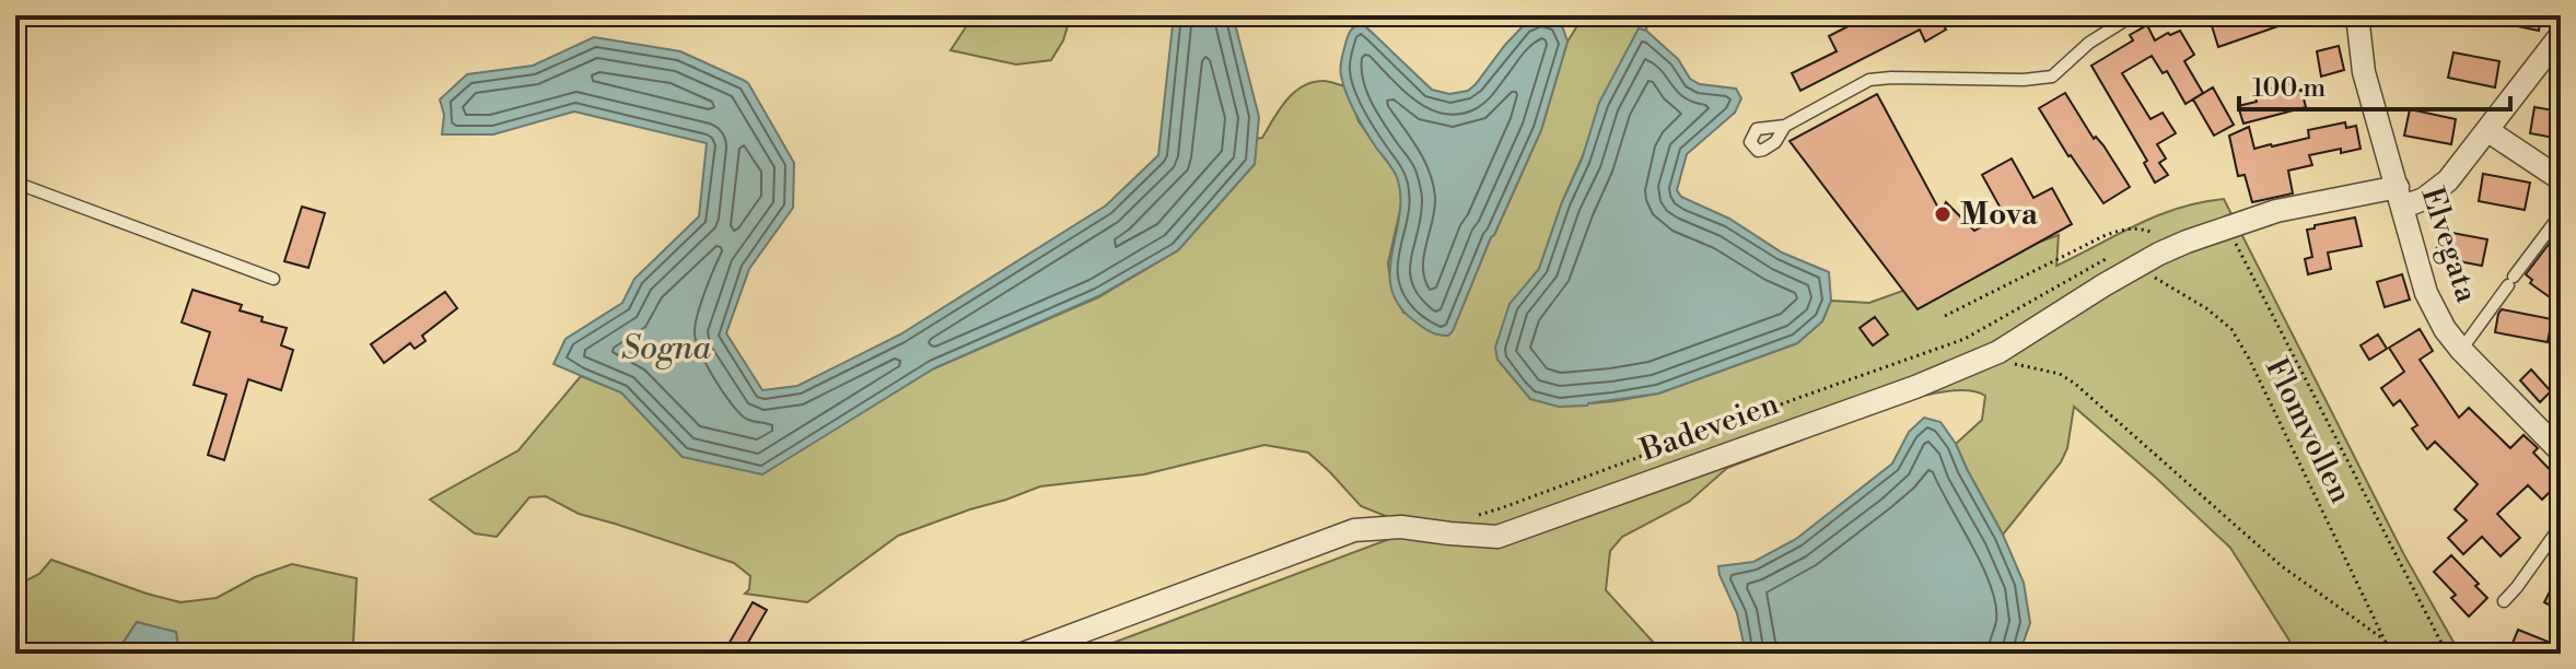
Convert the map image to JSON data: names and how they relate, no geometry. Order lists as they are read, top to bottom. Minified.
{"streets":{"street":["Elvegata","Badeveien"],"path":["Flomvollen"]},"crossings":[["Elvegata","Badeveien"],["Badeveien","Flomvollen"]],"water":["Sogna"],"places":["Mova"],"scale_bar":"100 m"}
